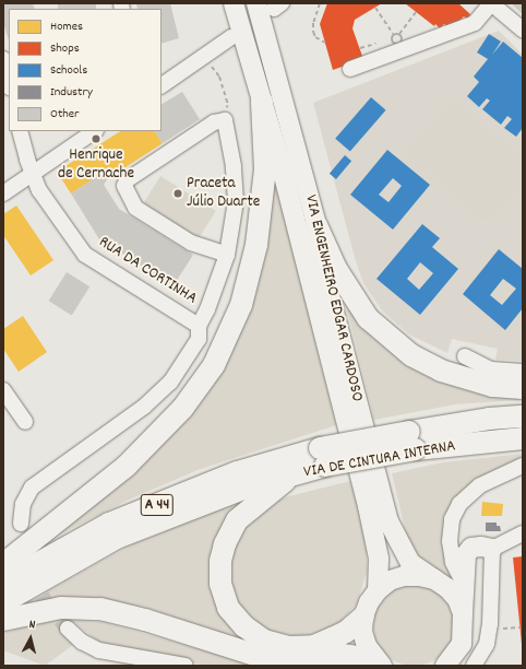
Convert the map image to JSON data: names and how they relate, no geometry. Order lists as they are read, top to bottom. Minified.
{"streets":{"highway":["VIA DE CINTURA INTERNA","A 44"],"main road":["VIA ENGENHEIRO EDGAR CARDOSO"],"street":["RUA DA CORTINHA"]},"places":["Henrique de Cernache","Praceta Júlio Duarte"],"legend":["Homes","Shops","Schools","Industry","Other"],"north":"top"}
